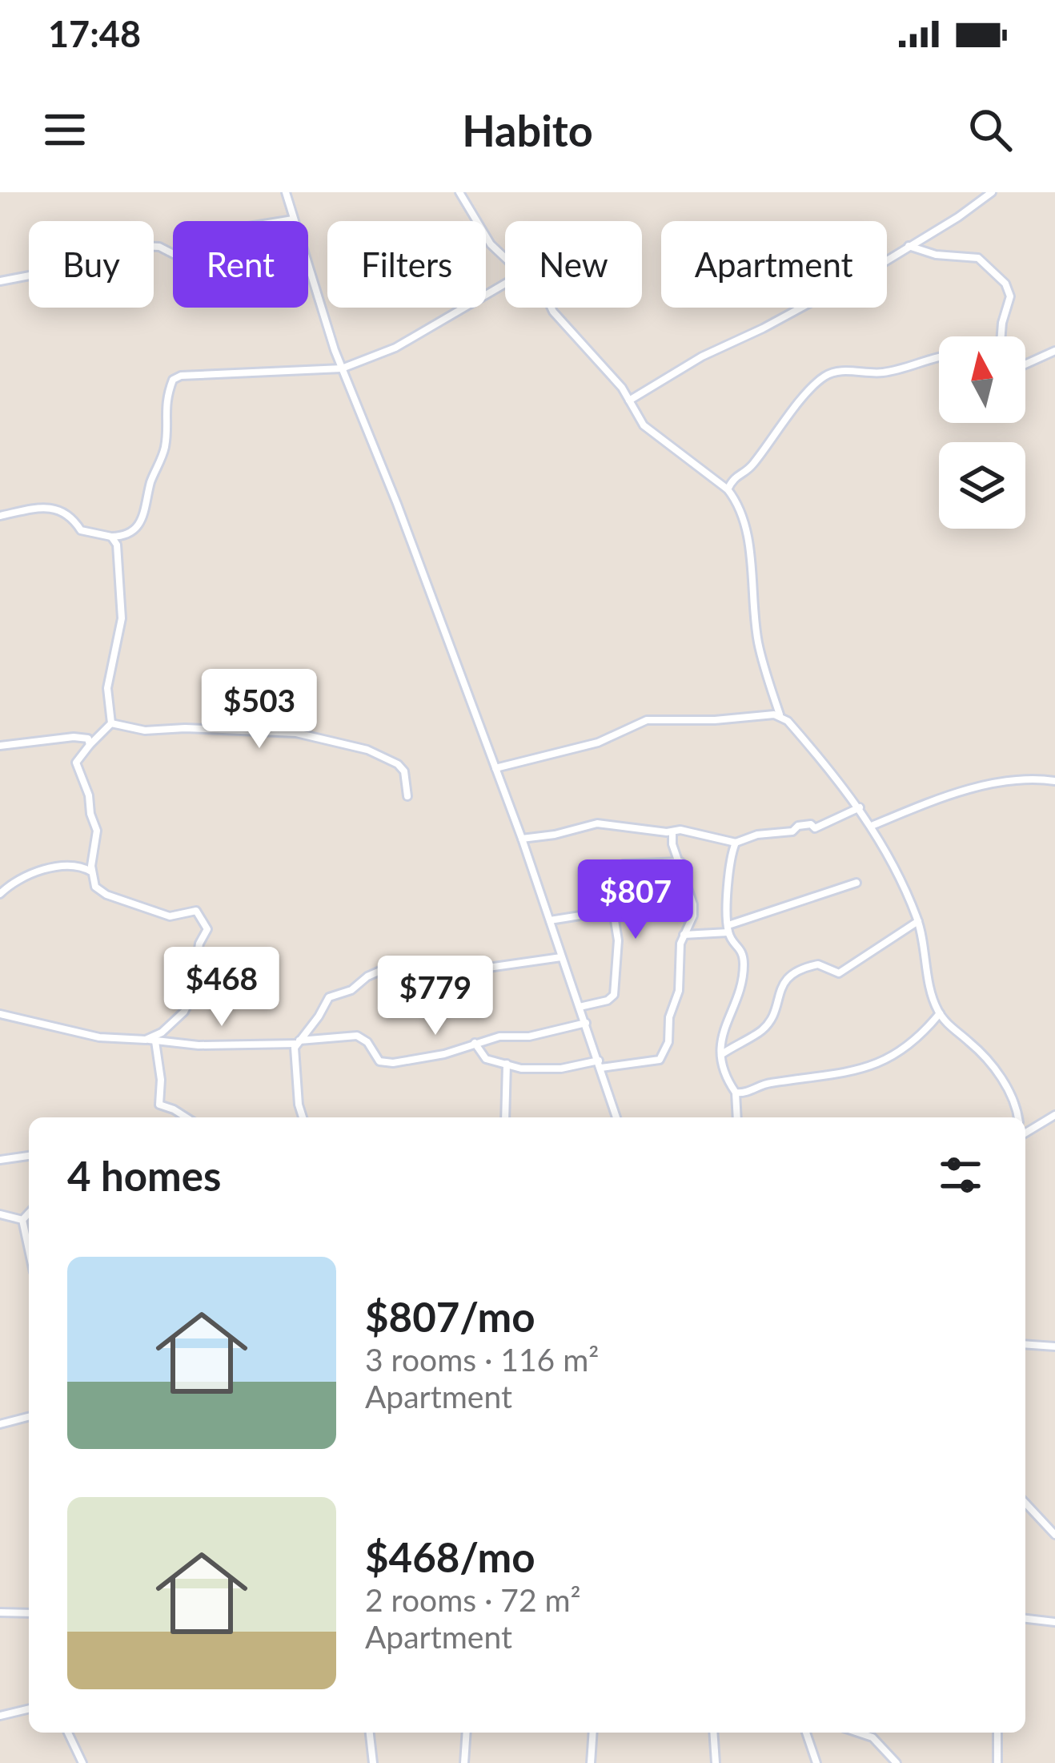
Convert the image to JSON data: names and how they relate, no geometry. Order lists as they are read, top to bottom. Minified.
{"north":"top","page":{"status":"17:48","header":"Habito","chip":["Buy","Rent","Filters","New","Apartment"],"price":["$503","$807","$468","$779"],"heading":"4 homes","list":[{"name":"$807/mo","note":"3 rooms · 116 m² · Apartment"},{"name":"$468/mo","note":"2 rooms · 72 m² · Apartment"}]}}
